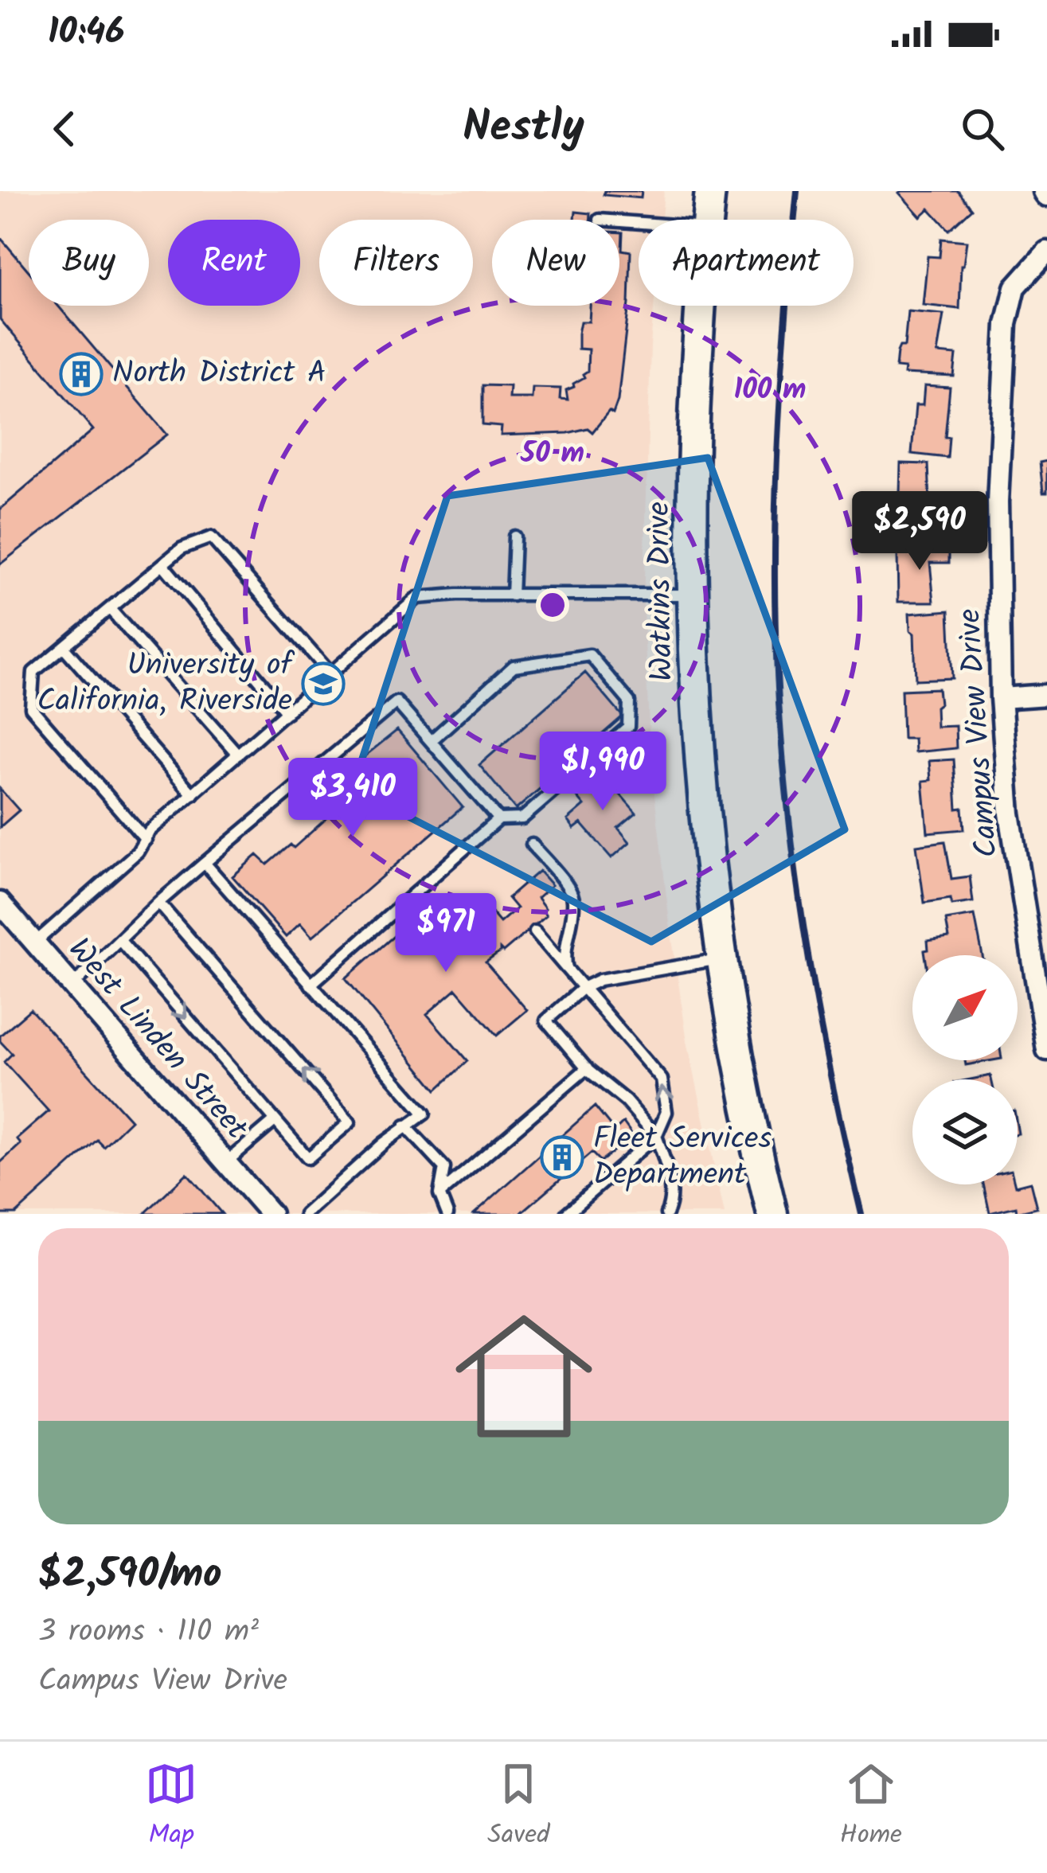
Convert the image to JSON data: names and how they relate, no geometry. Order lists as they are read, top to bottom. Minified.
{"streets":{"main road":["Watkins Drive"],"street":["Campus View Drive","West Linden Street"]},"places":{"building":["North District A","Fleet Services Department"],"school or university":["University of California, Riverside"]},"north":"top right","page":{"status":"10:46","header":"Nestly","chip":["Buy","Rent","Filters","New","Apartment"],"price":["$2,590","$1,990","$3,410","$971"],"list":[{"name":"$2,590/mo","note":"3 rooms · 110 m² · Campus View Drive"}],"tabs":["Map","Saved","Home"]},"rings":["100 m","50 m"]}
